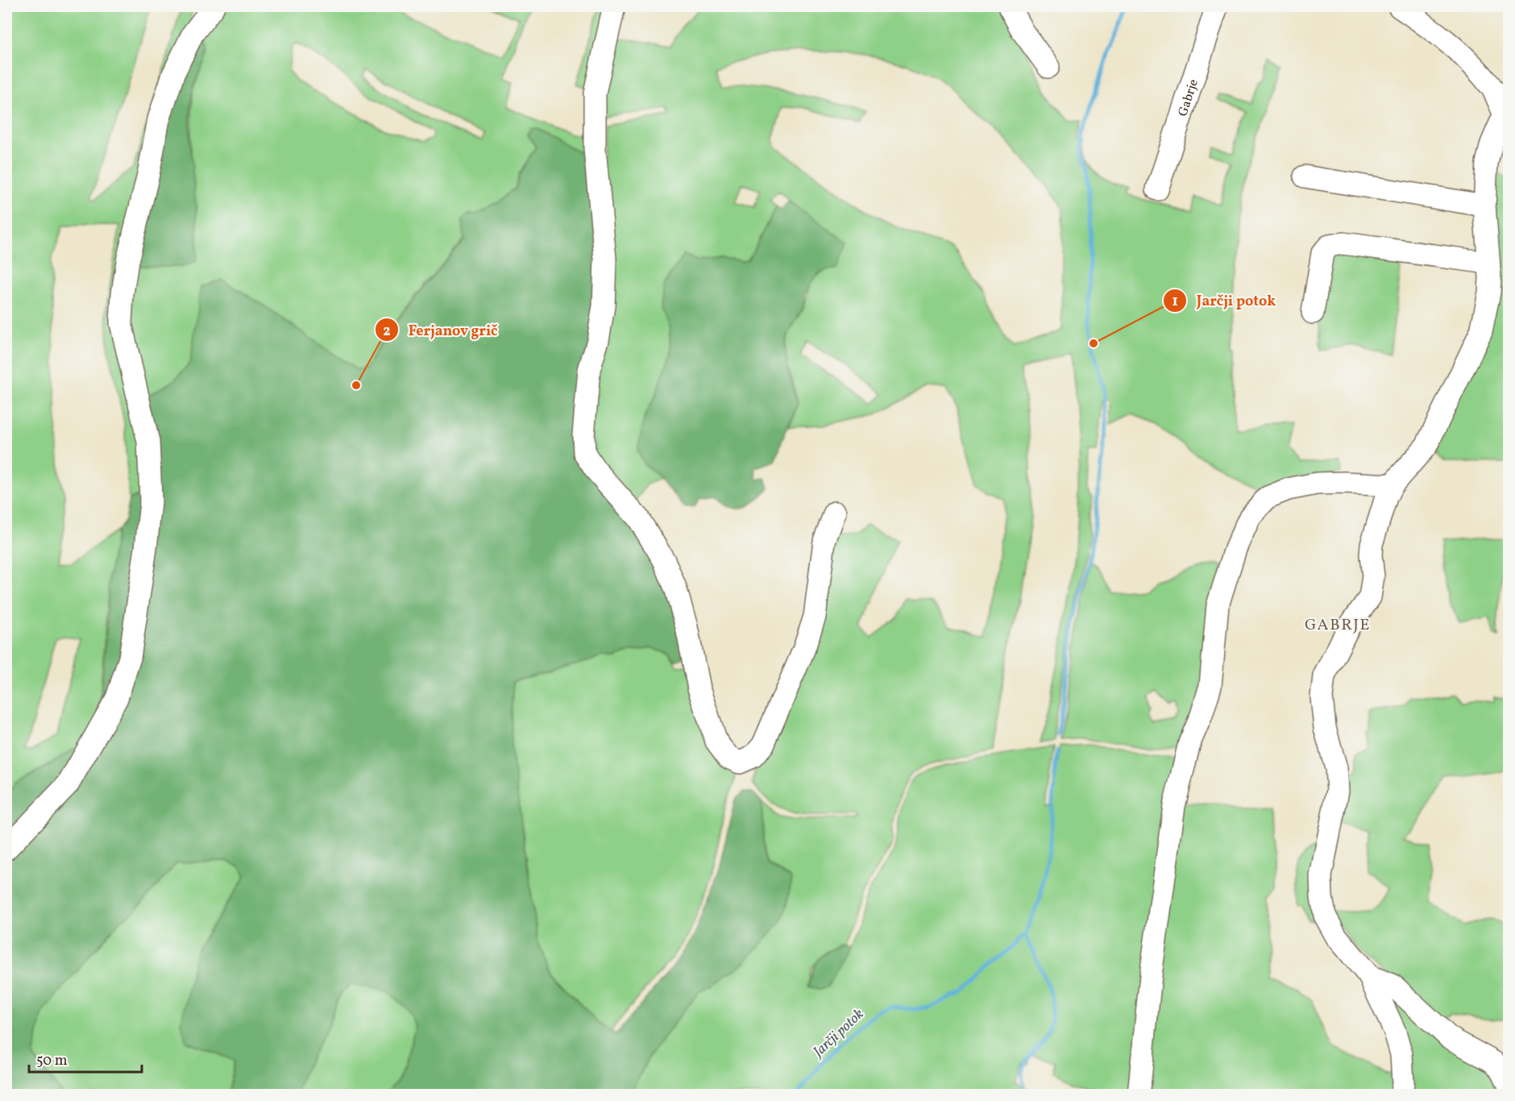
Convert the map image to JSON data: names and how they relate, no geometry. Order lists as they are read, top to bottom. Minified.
{"streets":{"street":["Gabrje"]},"districts":["GABRJE"],"water":["Jarčji potok"],"places":["Jarčji potok","Ferjanov grič"],"scale_bar":"50 m"}
